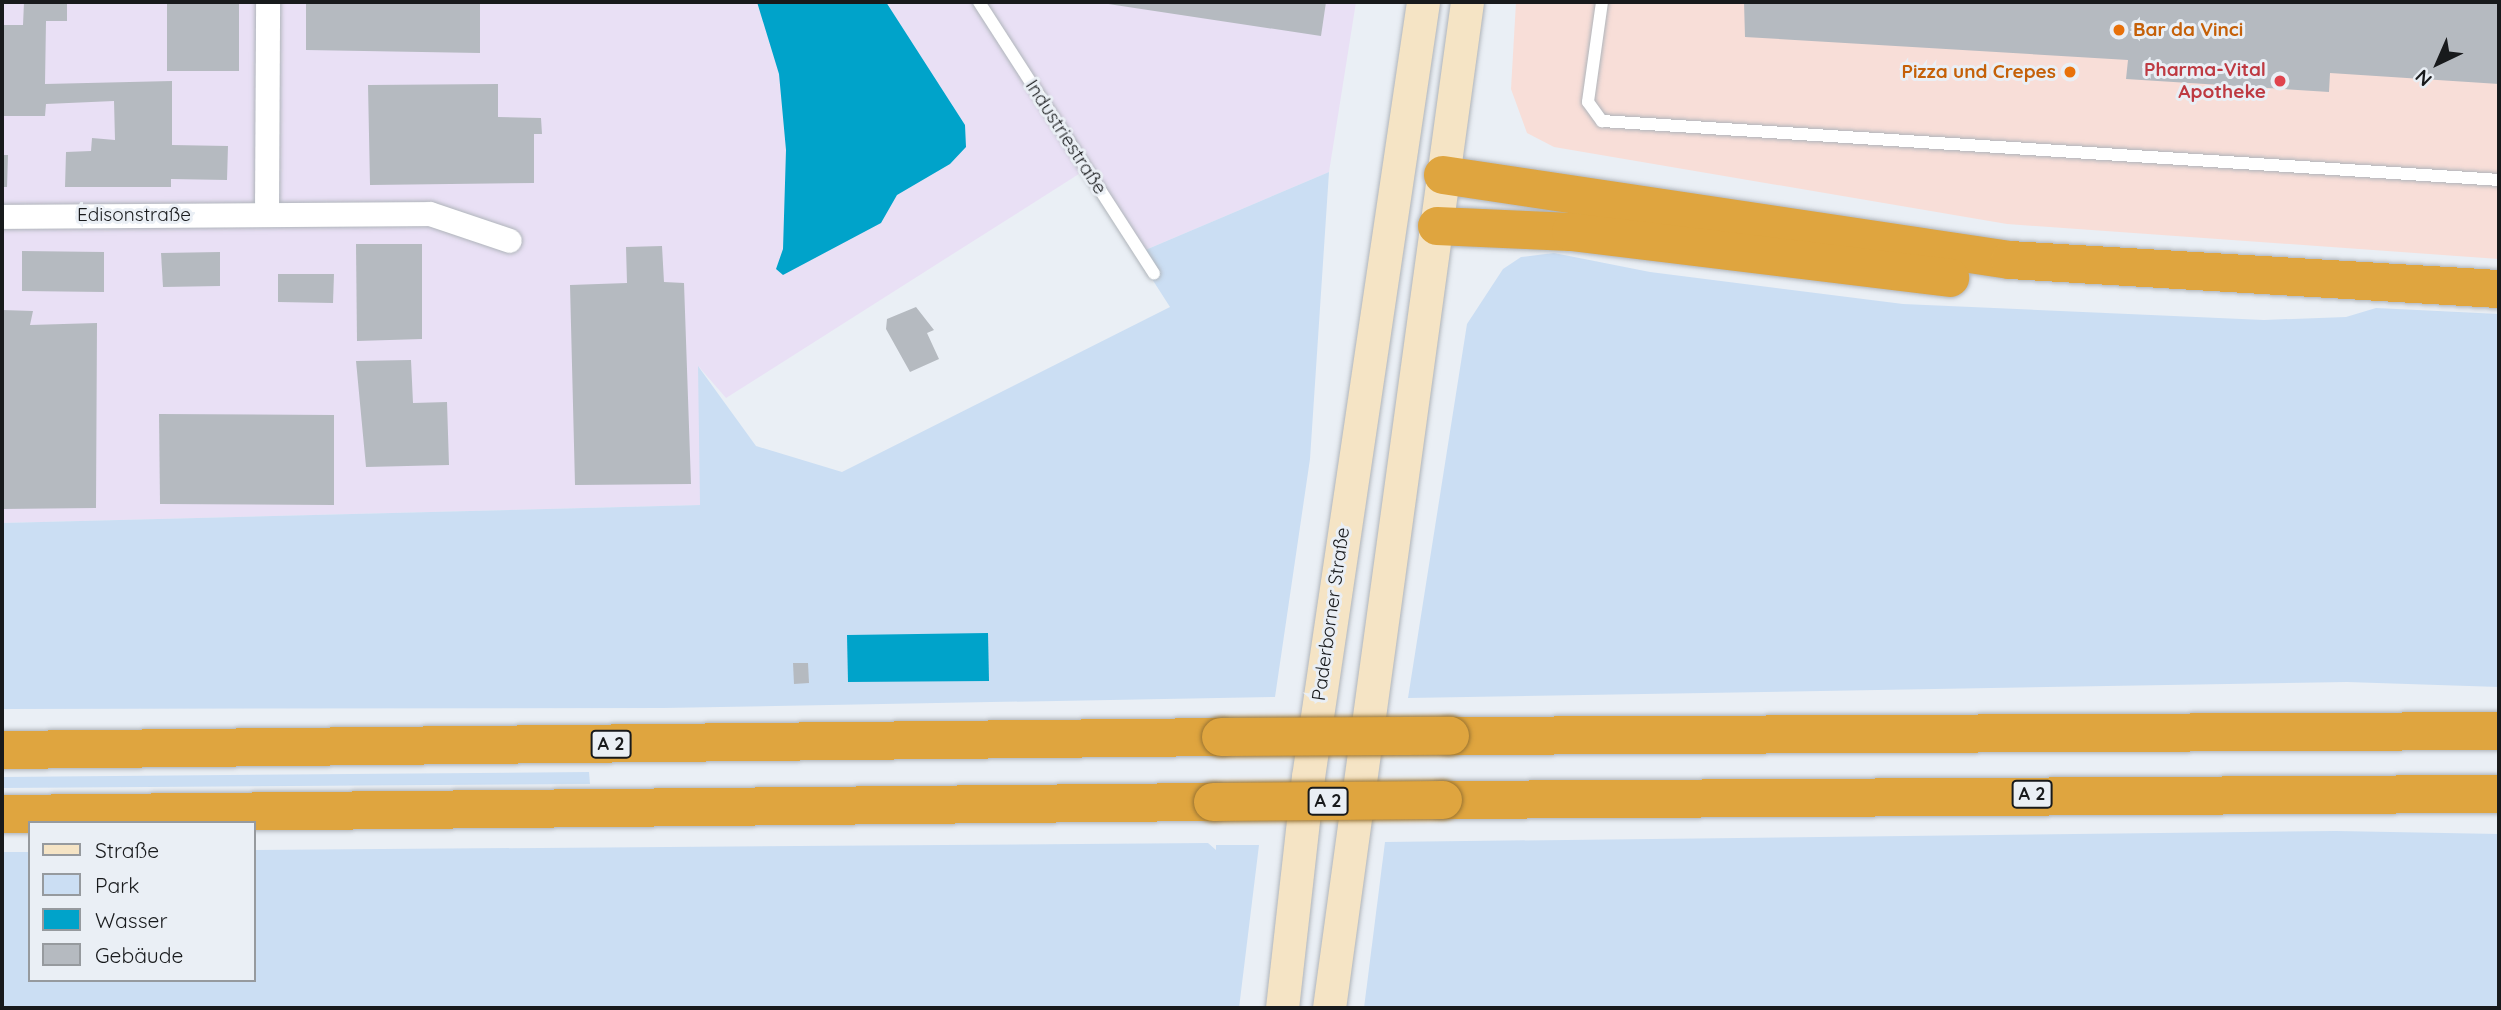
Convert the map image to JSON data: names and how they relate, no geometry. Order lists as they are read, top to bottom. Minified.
{"streets":{"highway":["A 2"],"main road":["Paderborner Straße"],"street":["Edisonstraße"],"lane":["Industriestraße"]},"places":["Bar da Vinci","Pizza und Crepes","Pharma-Vital Apotheke"],"legend":["Straße","Park","Wasser","Gebäude"],"north":"bottom left"}
